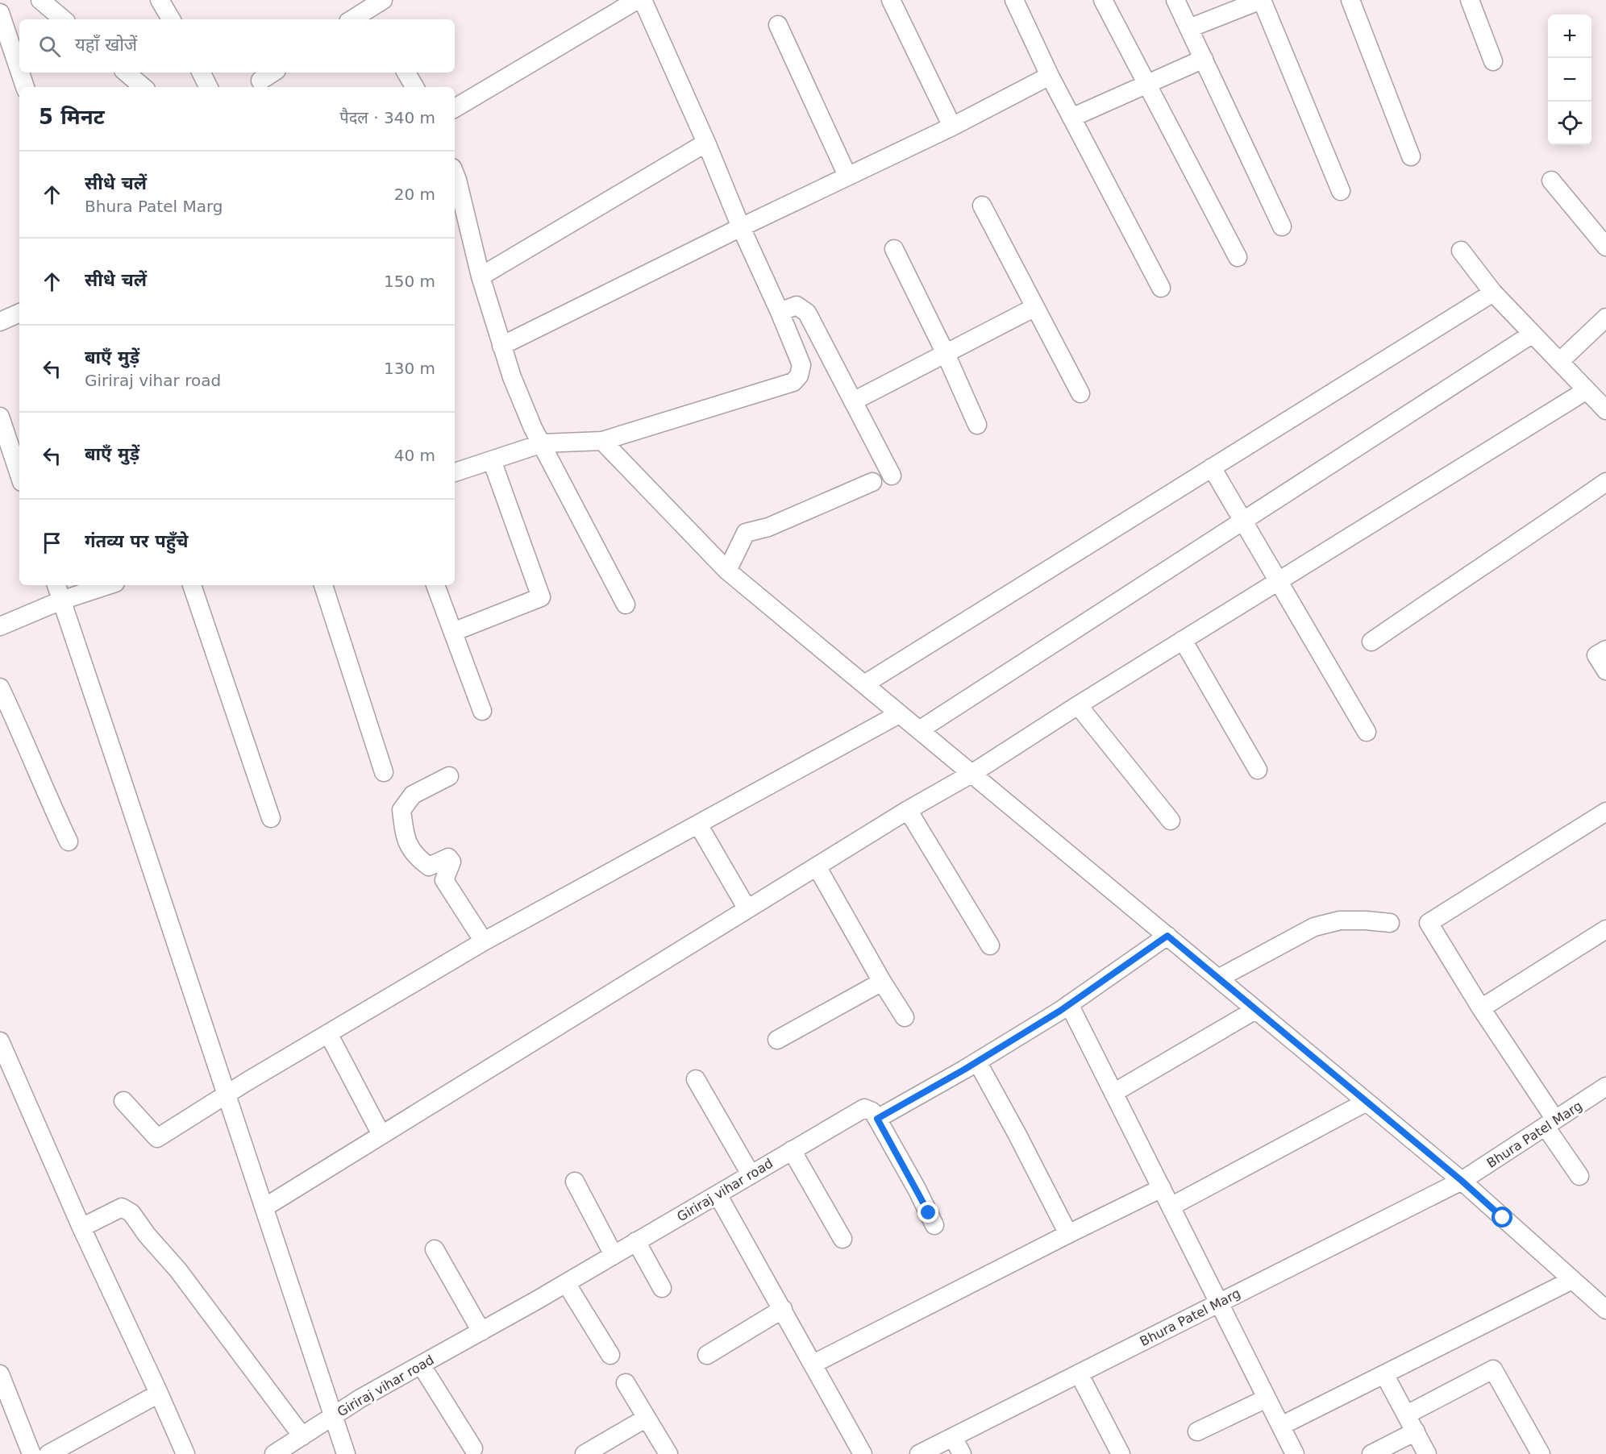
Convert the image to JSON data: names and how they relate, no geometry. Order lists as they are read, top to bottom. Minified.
{"streets":{"street":["Bhura Patel Marg","Giriraj vihar road"]},"page":{"map_buttons":["+","−"],"search":"यहाँ खोजें","heading":["5 मिनट","पैदल · 340 m"],"list":[["सीधे चलें","Bhura Patel Marg","20 m"],["सीधे चलें","150 m"],["बाएँ मुड़ें","Giriraj vihar road","130 m"],["बाएँ मुड़ें","40 m"],"गंतव्य पर पहुँचे"]}}
